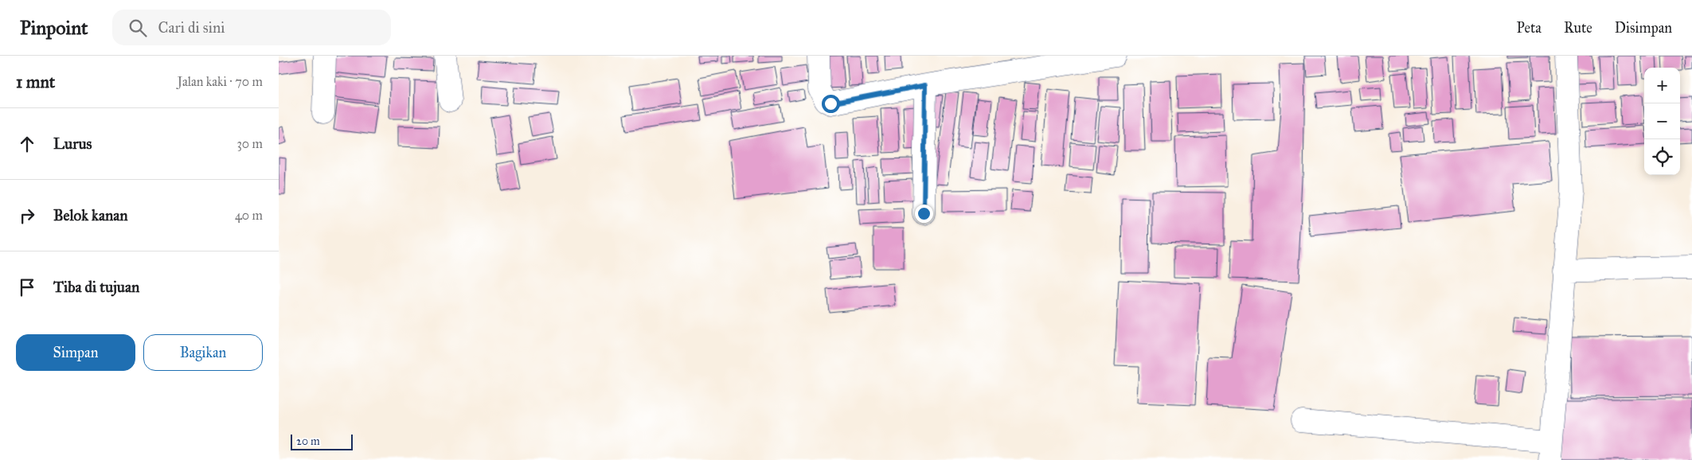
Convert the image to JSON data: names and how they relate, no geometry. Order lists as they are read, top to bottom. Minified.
{"scale_bar":"20 m","page":{"header":"Pinpoint","search":"Cari di sini","nav":["Peta","Rute","Disimpan"],"heading":["1 mnt","Jalan kaki · 70 m"],"map_buttons":["+","−"],"list":[["Lurus","30 m"],["Belok kanan","40 m"],"Tiba di tujuan"],"buttons":["Simpan","Bagikan"],"scale":"20 m"}}
